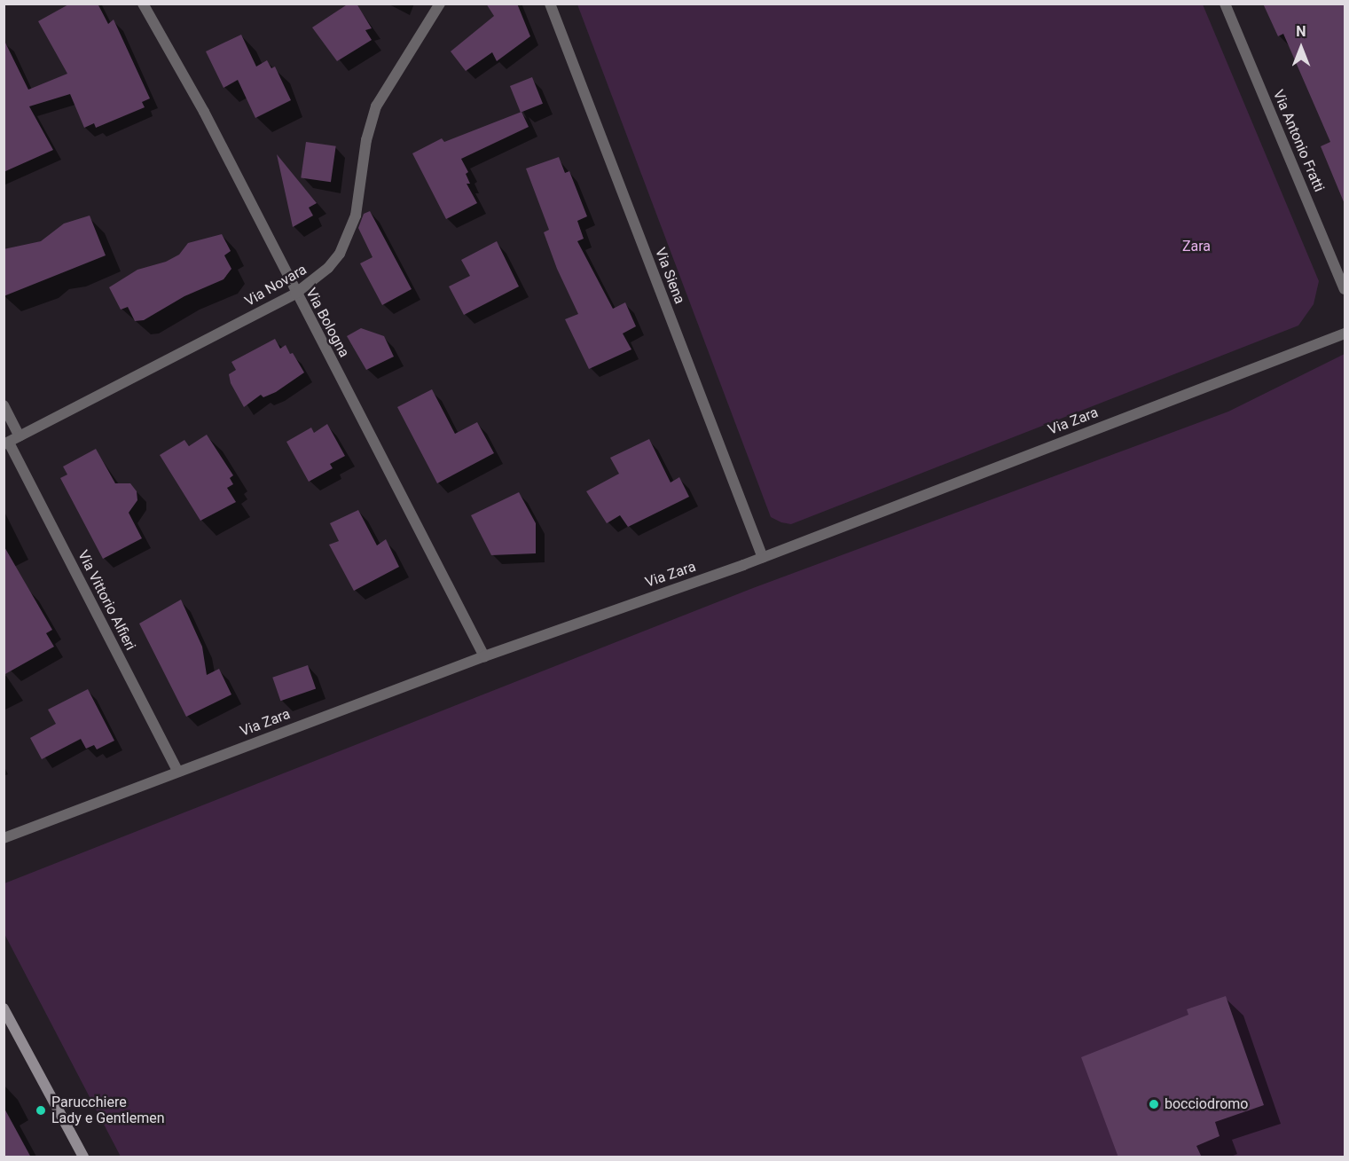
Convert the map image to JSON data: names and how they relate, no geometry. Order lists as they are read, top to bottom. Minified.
{"streets":{"street":["Via Antonio Fratti","Via Siena","Via Novara","Via Bologna","Via Zara","Via Vittorio Alfieri"]},"crossings":[["Via Siena","Via Zara"],["Via Novara","Via Bologna"],["Via Novara","Via Vittorio Alfieri"],["Via Bologna","Via Zara"],["Via Zara","Via Vittorio Alfieri"]],"parks":["Zara"],"places":["bocciodromo","Parucchiere Lady e Gentlemen"],"north":"top"}
